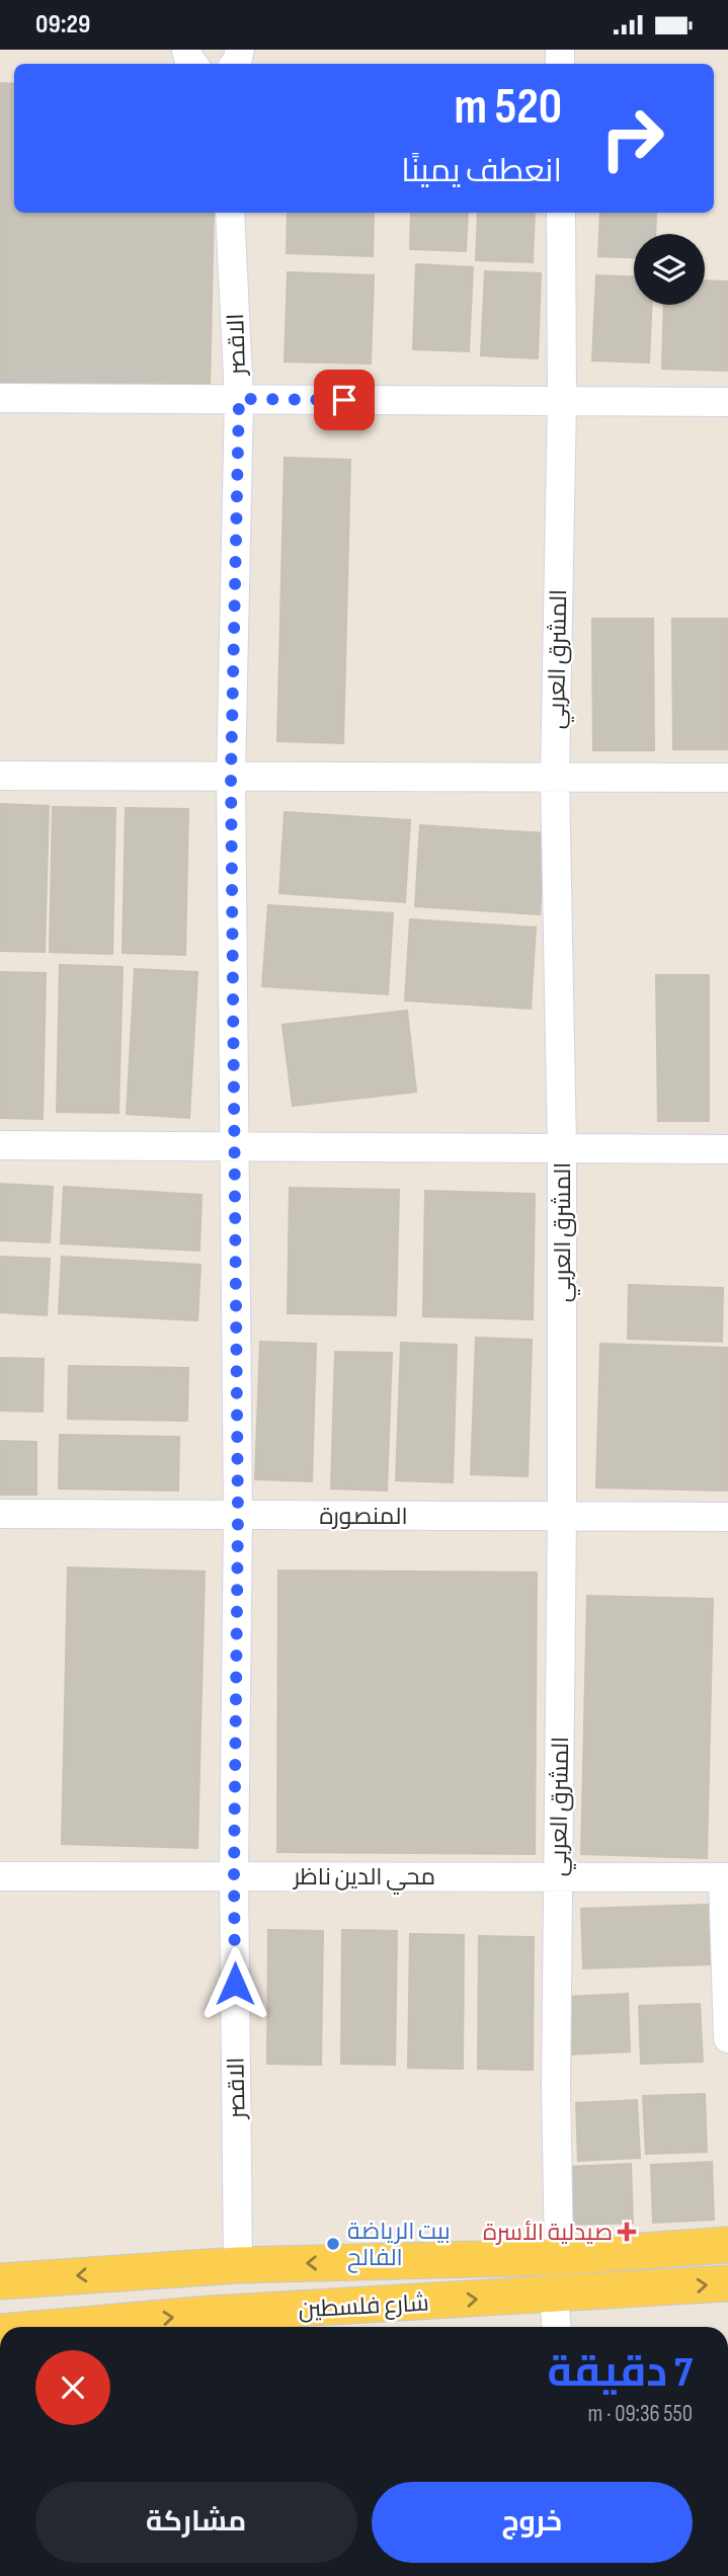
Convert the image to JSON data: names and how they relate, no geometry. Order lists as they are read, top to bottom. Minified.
{"streets":{"main road":["شارع فلسطين"],"street":["الاقصر","المشرق العربي","المنصورة","محي الدين ناظر"]},"crossings":[["الاقصر","المنصورة"],["الاقصر","محي الدين ناظر"],["الاقصر","شارع فلسطين"],["المشرق العربي","المنصورة"],["المشرق العربي","محي الدين ناظر"],["المشرق العربي","شارع فلسطين"]],"places":{"health":["صيدلية الأسرة"],"other":["بيت الرياضة الفالح"]},"page":{"status":"09:29","turn":["520 m","انعطف يمينًا"],"heading":["7 دقيقة","550 m · 09:36"],"buttons":["خروج","مشاركة"]}}
